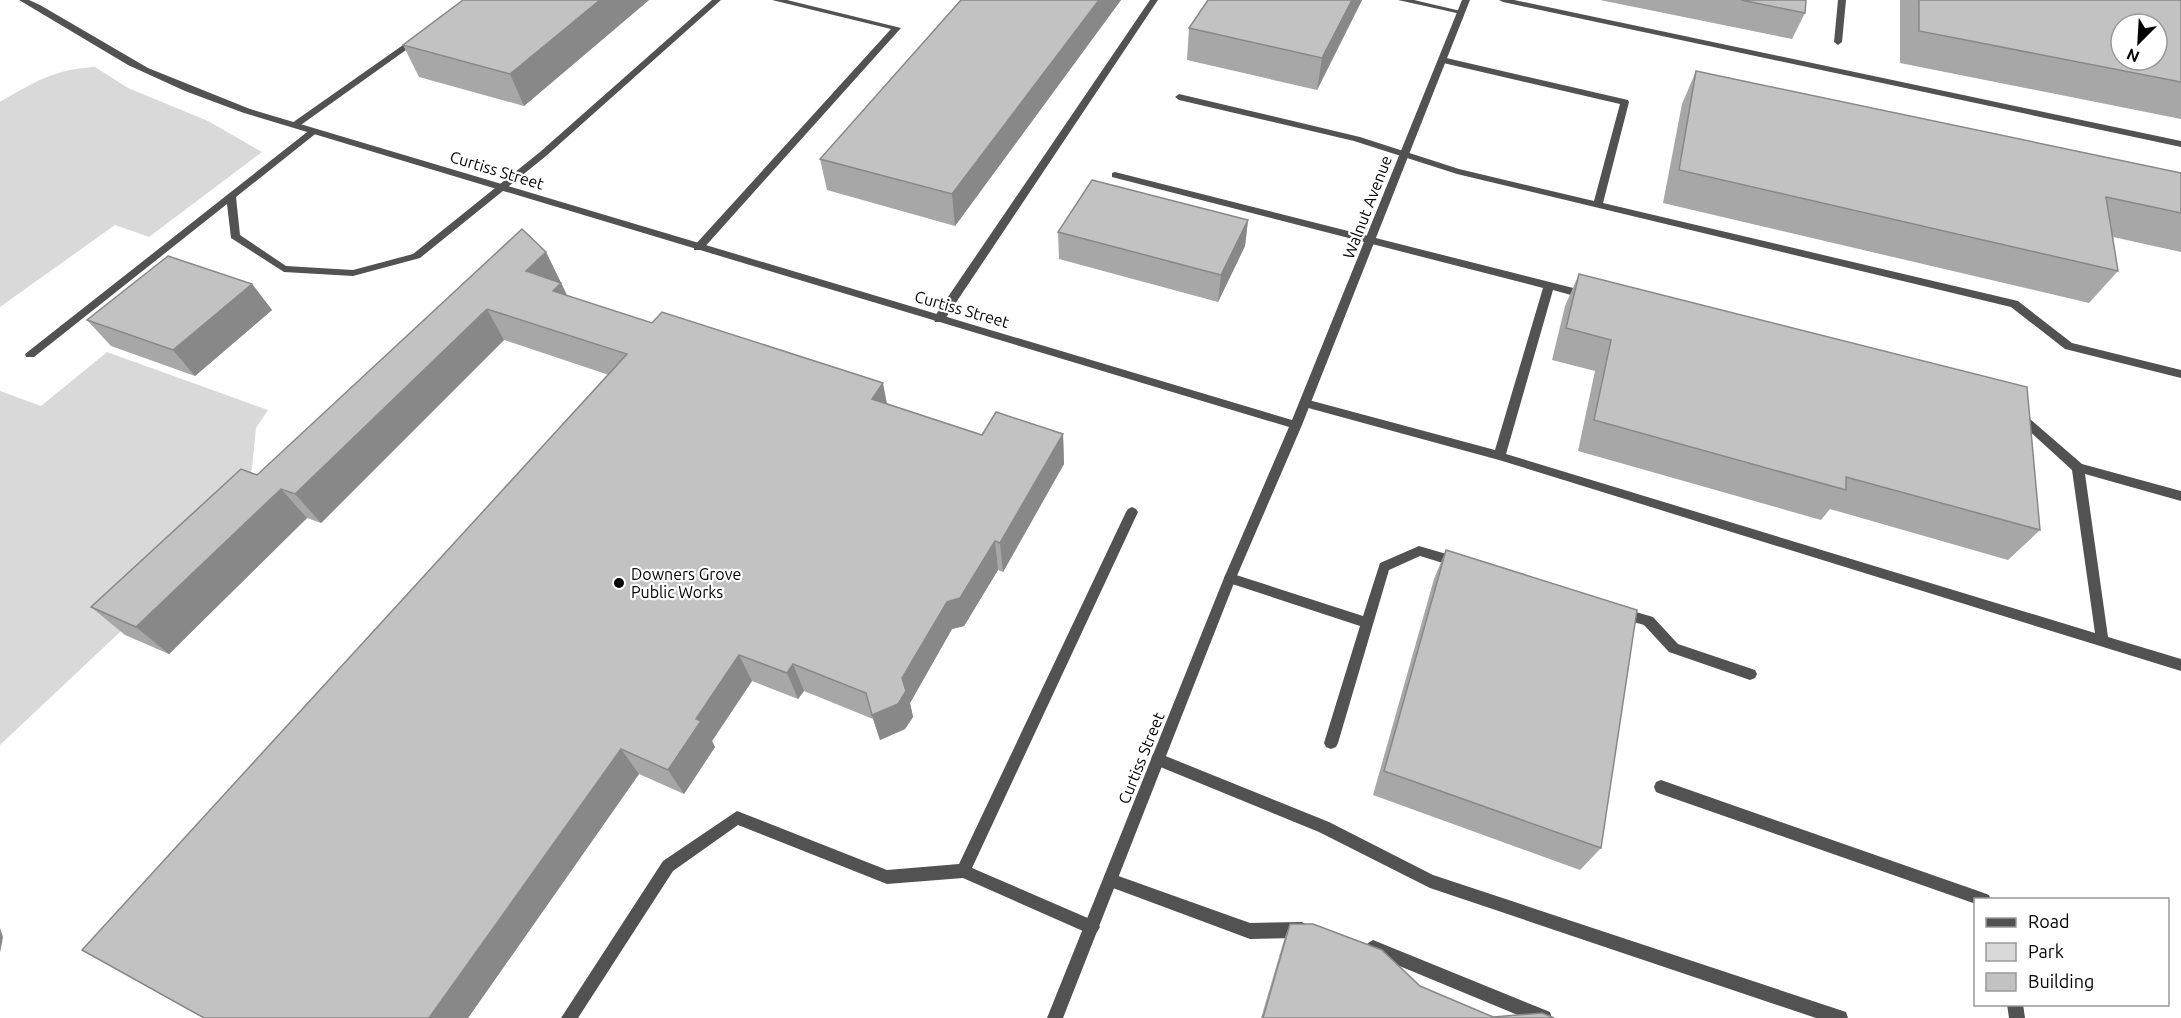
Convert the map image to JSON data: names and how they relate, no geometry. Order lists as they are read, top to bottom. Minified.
{"streets":{"street":["Curtiss Street","Walnut Avenue"]},"crossings":[["Curtiss Street","Walnut Avenue"]],"places":["Downers Grove Public Works"],"legend":["Road","Park","Building"],"north":"bottom left"}
